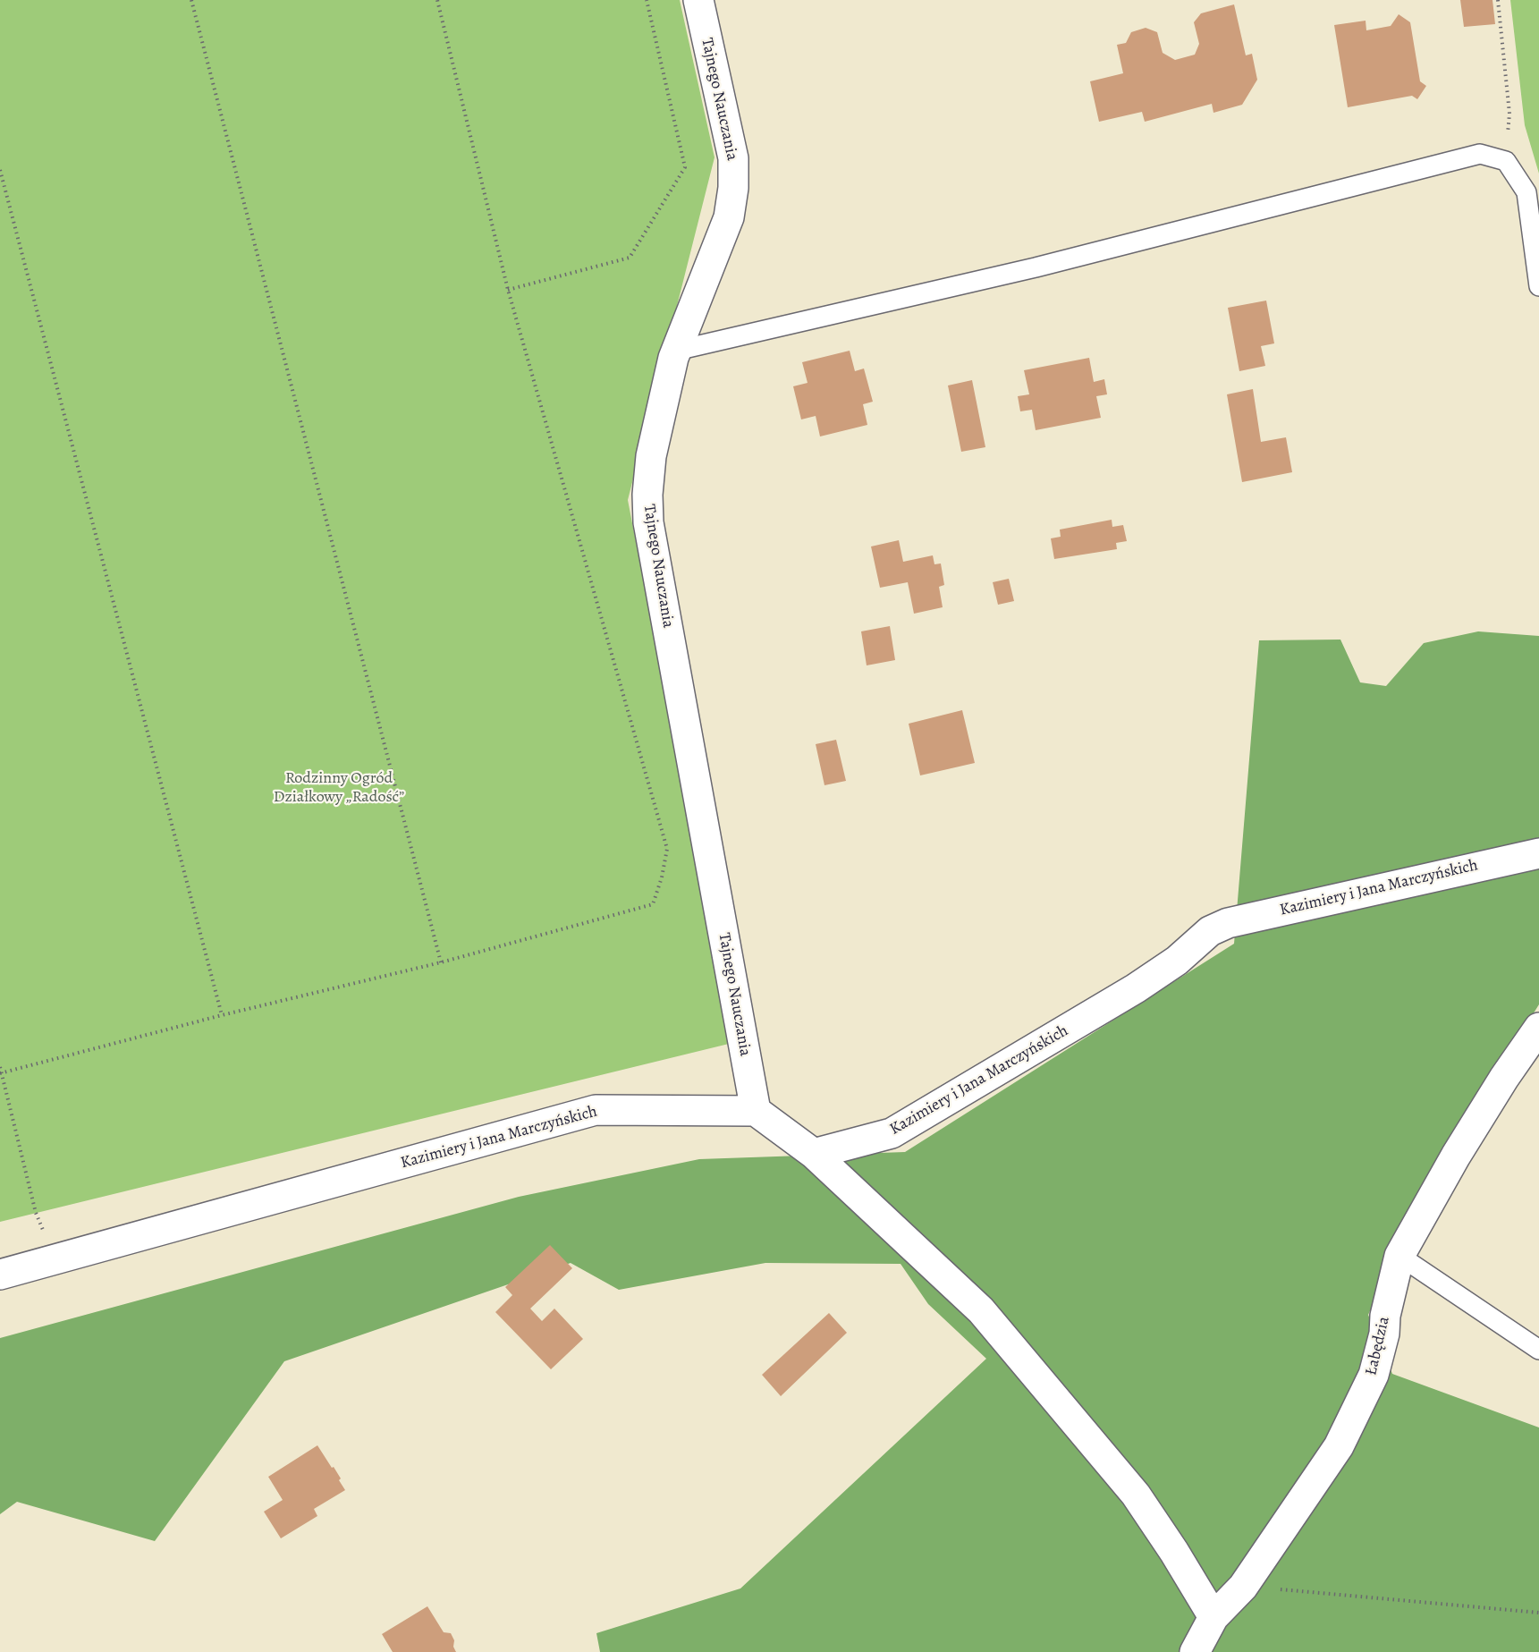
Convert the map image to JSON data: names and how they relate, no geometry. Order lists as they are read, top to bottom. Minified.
{"streets":{"street":["Tajnego Nauczania","Kazimiery i Jana Marczyńskich","Łabędzia"]},"crossings":[["Tajnego Nauczania","Kazimiery i Jana Marczyńskich"]],"parks":["Rodzinny Ogród Działkowy „Radość”"]}
